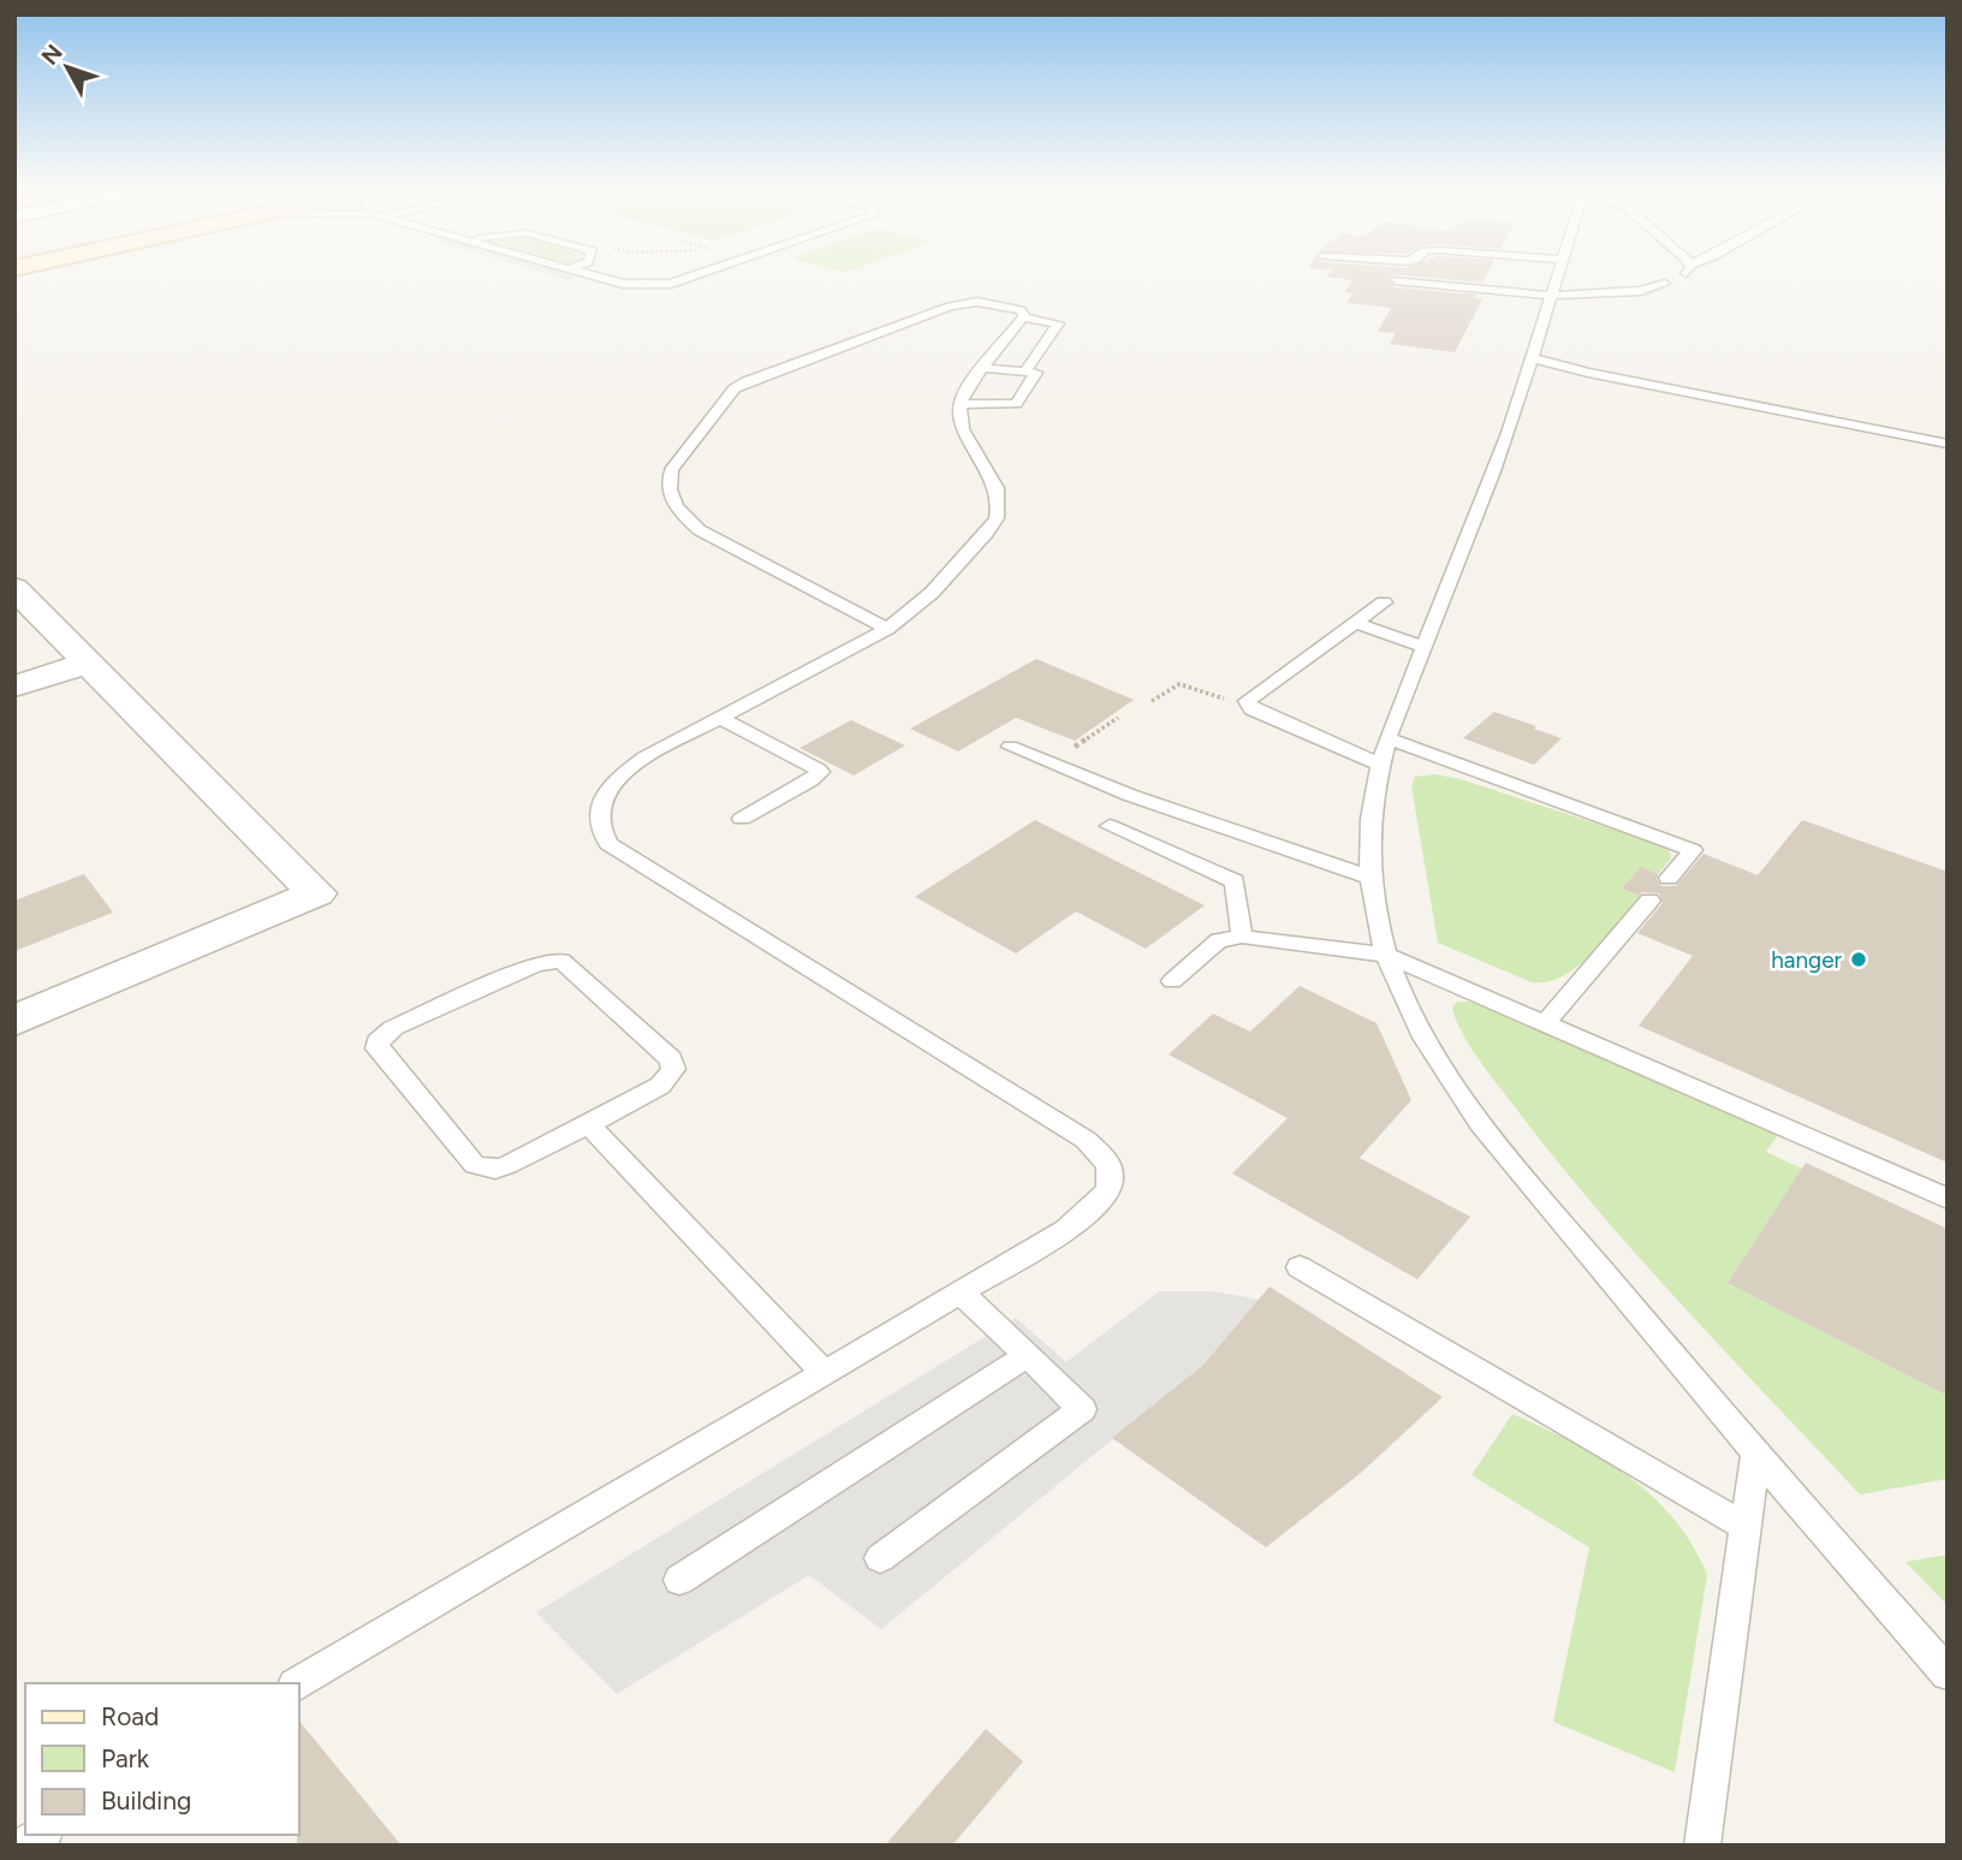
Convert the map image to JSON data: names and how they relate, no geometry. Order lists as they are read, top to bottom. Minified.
{"places":["hanger"],"legend":["Road","Park","Building"],"north":"top left"}
